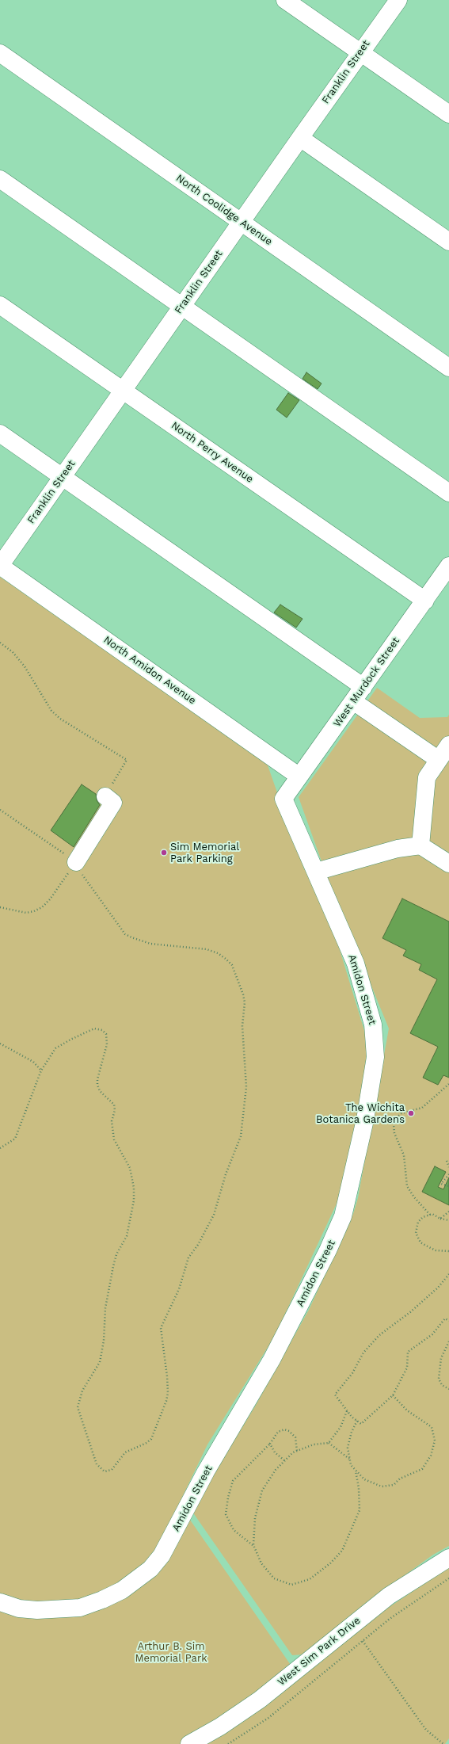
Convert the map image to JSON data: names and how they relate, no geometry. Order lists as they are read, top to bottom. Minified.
{"streets":{"street":["Franklin Street","North Coolidge Avenue","North Perry Avenue","North Amidon Avenue","West Murdock Street","Amidon Street","West Sim Park Drive"]},"crossings":[["Franklin Street","North Coolidge Avenue"],["Franklin Street","North Perry Avenue"],["Franklin Street","North Amidon Avenue"],["North Perry Avenue","West Murdock Street"],["North Amidon Avenue","West Murdock Street"],["West Murdock Street","Amidon Street"]],"parks":["Arthur B. Sim Memorial Park"],"places":["Sim Memorial Park Parking","The Wichita Botanica Gardens"]}
